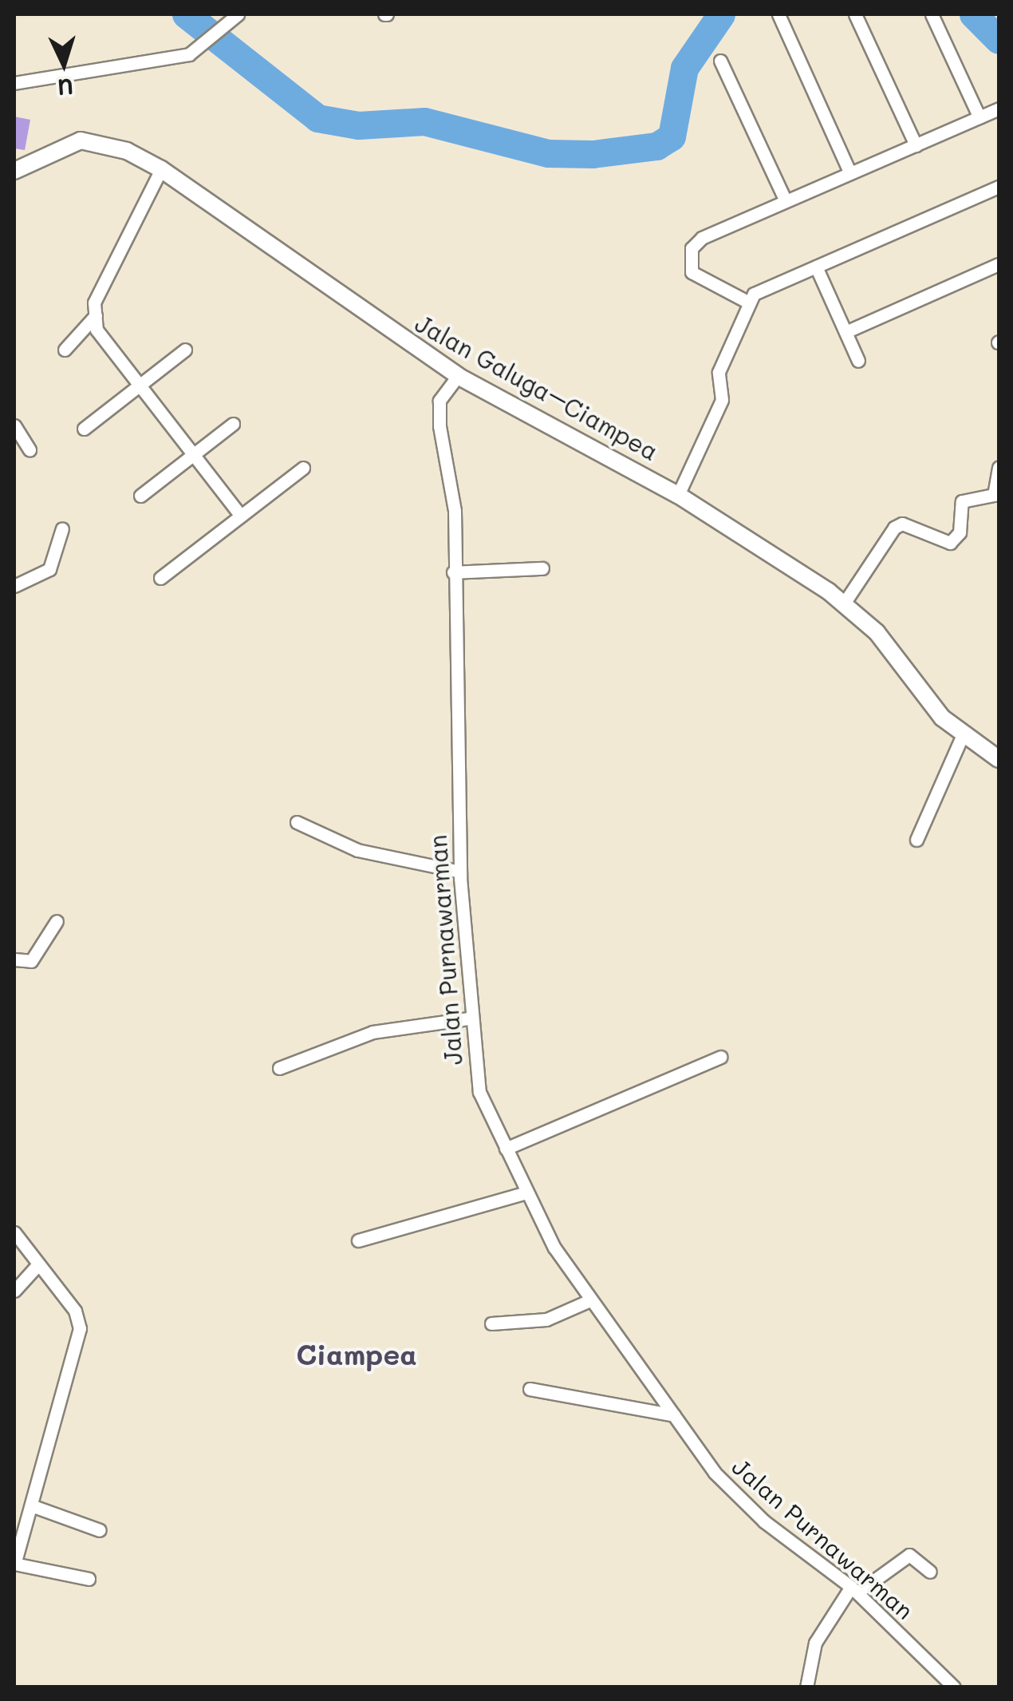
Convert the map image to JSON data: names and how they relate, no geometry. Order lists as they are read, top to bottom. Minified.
{"streets":{"street":["Jalan Galuga–Ciampea","Jalan Purnawarman"]},"crossings":[["Jalan Galuga–Ciampea","Jalan Purnawarman"]],"districts":["Ciampea"],"north":"bottom"}
